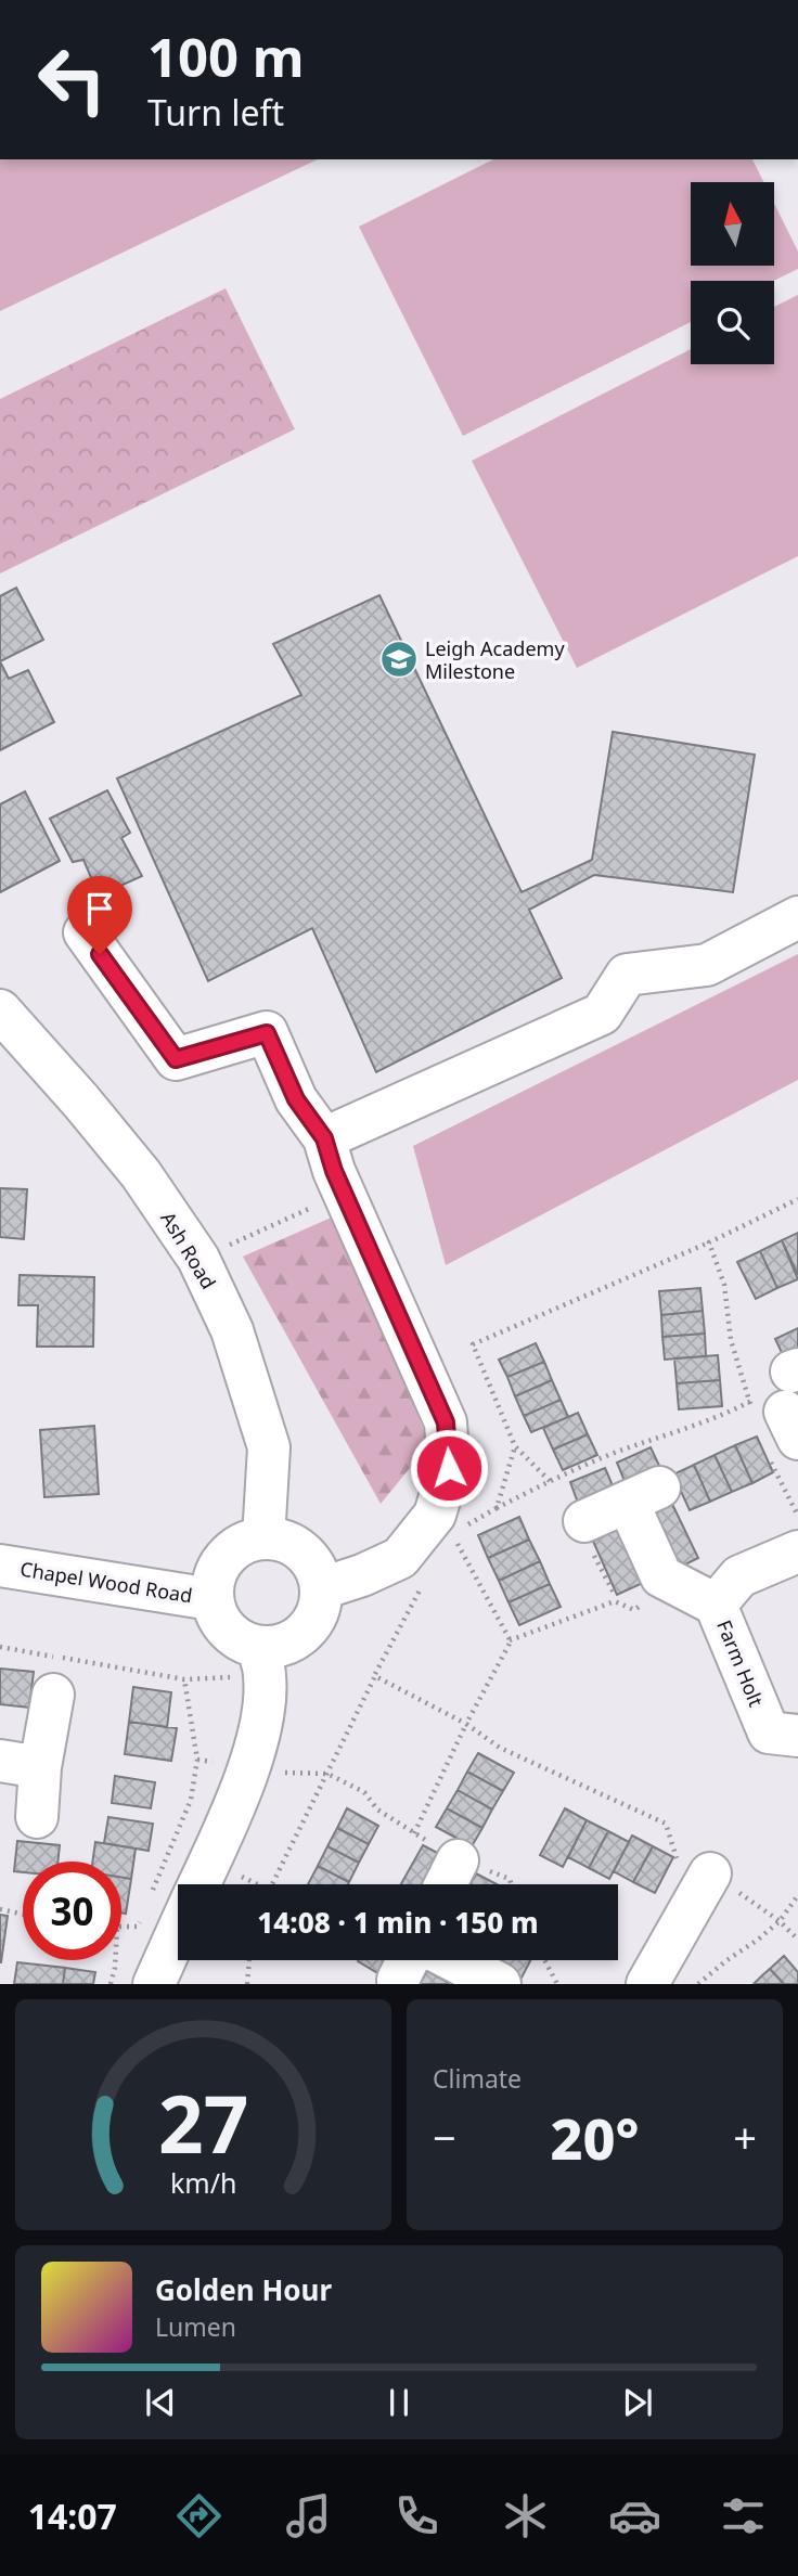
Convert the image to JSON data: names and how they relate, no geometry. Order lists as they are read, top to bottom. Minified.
{"streets":{"street":["Ash Road","Chapel Wood Road","Farm Holt"]},"crossings":[["Ash Road","Chapel Wood Road"]],"places":{"school or university":["Leigh Academy Milestone"]},"north":"top","page":{"turn":["100 m","Turn left"],"limit":"30","trip":"14:08 · 1 min · 150 m","tile":"Climate","heat":["−","20°","+"],"song":["Golden Hour","Lumen"],"tabs":"14:07","gauge":["27","km/h"]}}
